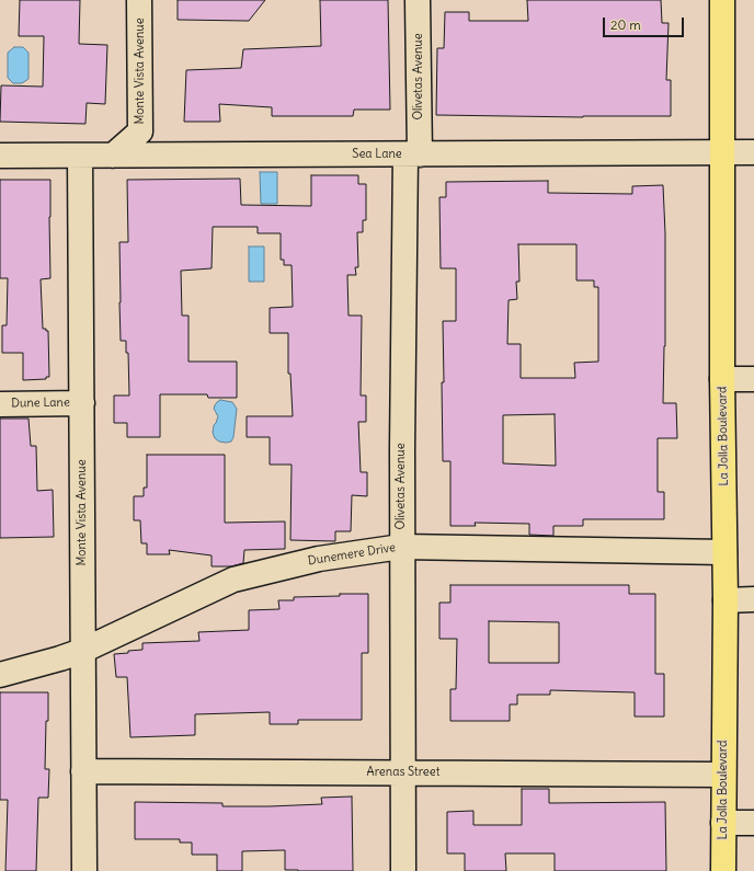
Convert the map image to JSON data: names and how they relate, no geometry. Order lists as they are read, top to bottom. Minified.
{"streets":{"main road":["La Jolla Boulevard"],"street":["Monte Vista Avenue","Olivetas Avenue","Sea Lane","Dune Lane","Dunemere Drive","Arenas Street"]},"crossings":[["Monte Vista Avenue","Sea Lane"],["Monte Vista Avenue","Dune Lane"],["Monte Vista Avenue","Dunemere Drive"],["Monte Vista Avenue","Arenas Street"],["Olivetas Avenue","Sea Lane"],["Olivetas Avenue","Dunemere Drive"],["Olivetas Avenue","Arenas Street"],["Sea Lane","La Jolla Boulevard"],["La Jolla Boulevard","Dunemere Drive"],["La Jolla Boulevard","Arenas Street"]],"scale_bar":"20 m"}
